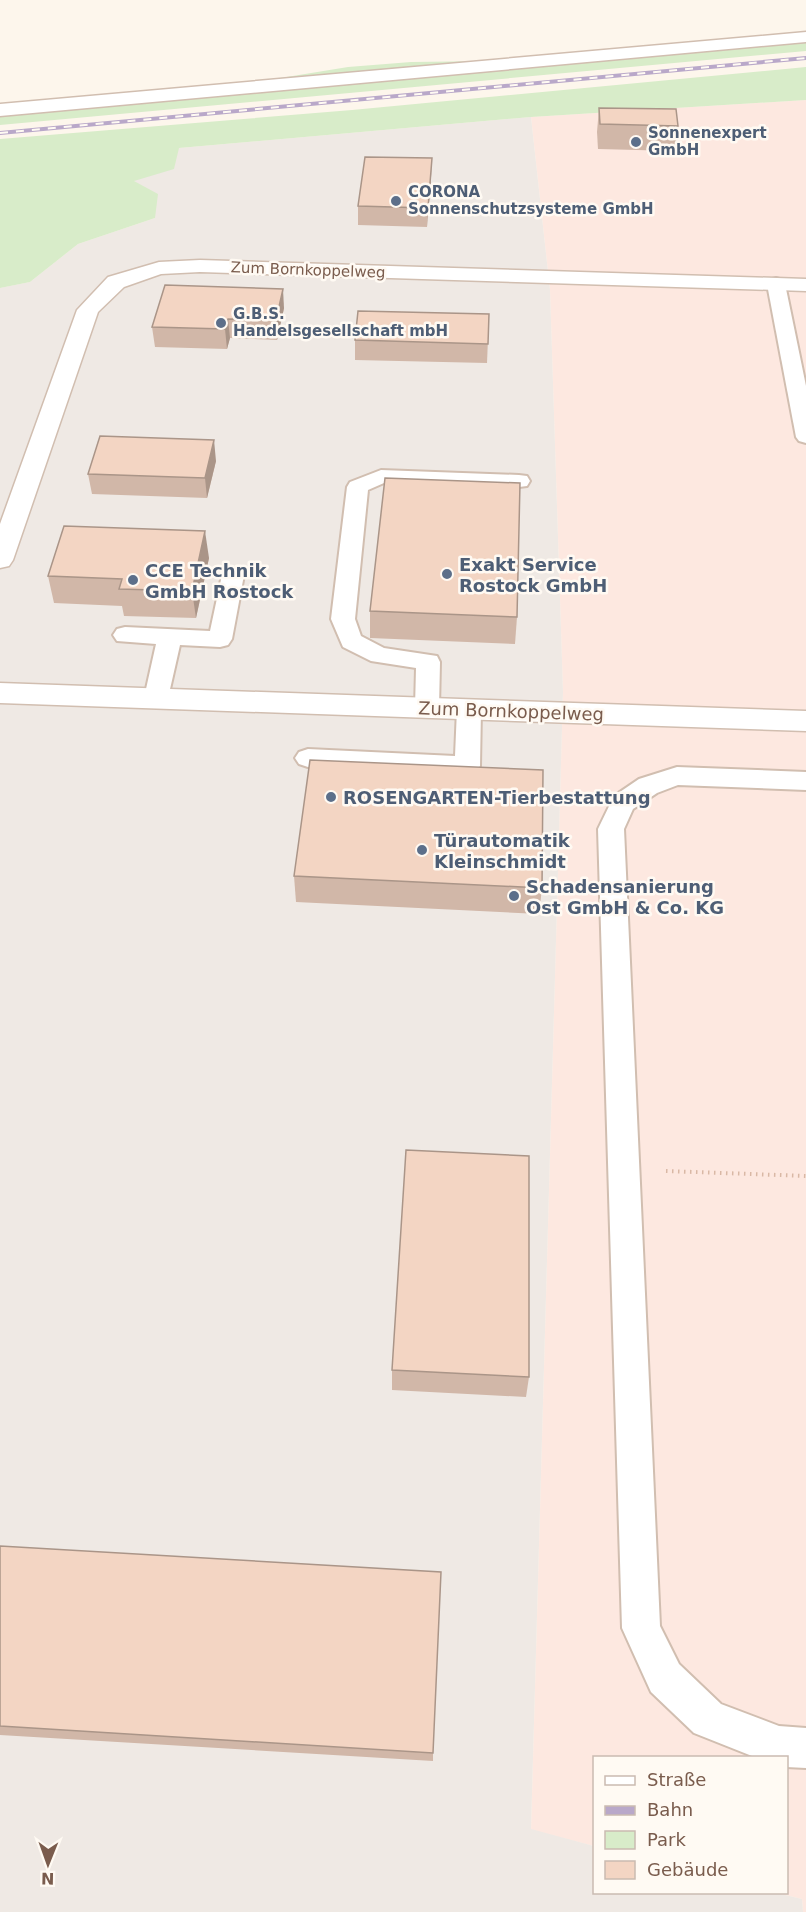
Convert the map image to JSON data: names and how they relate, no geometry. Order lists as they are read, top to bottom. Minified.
{"streets":{"street":["Zum Bornkoppelweg"]},"places":["Sonnenexpert GmbH","CORONA Sonnenschutzsysteme GmbH","G.B.S. Handelsgesellschaft mbH","Exakt Service Rostock GmbH","CCE Technik GmbH Rostock","ROSENGARTEN-Tierbestattung","Türautomatik Kleinschmidt","Schadensanierung Ost GmbH & Co. KG"],"legend":["Straße","Bahn","Park","Gebäude"],"north":"bottom"}
